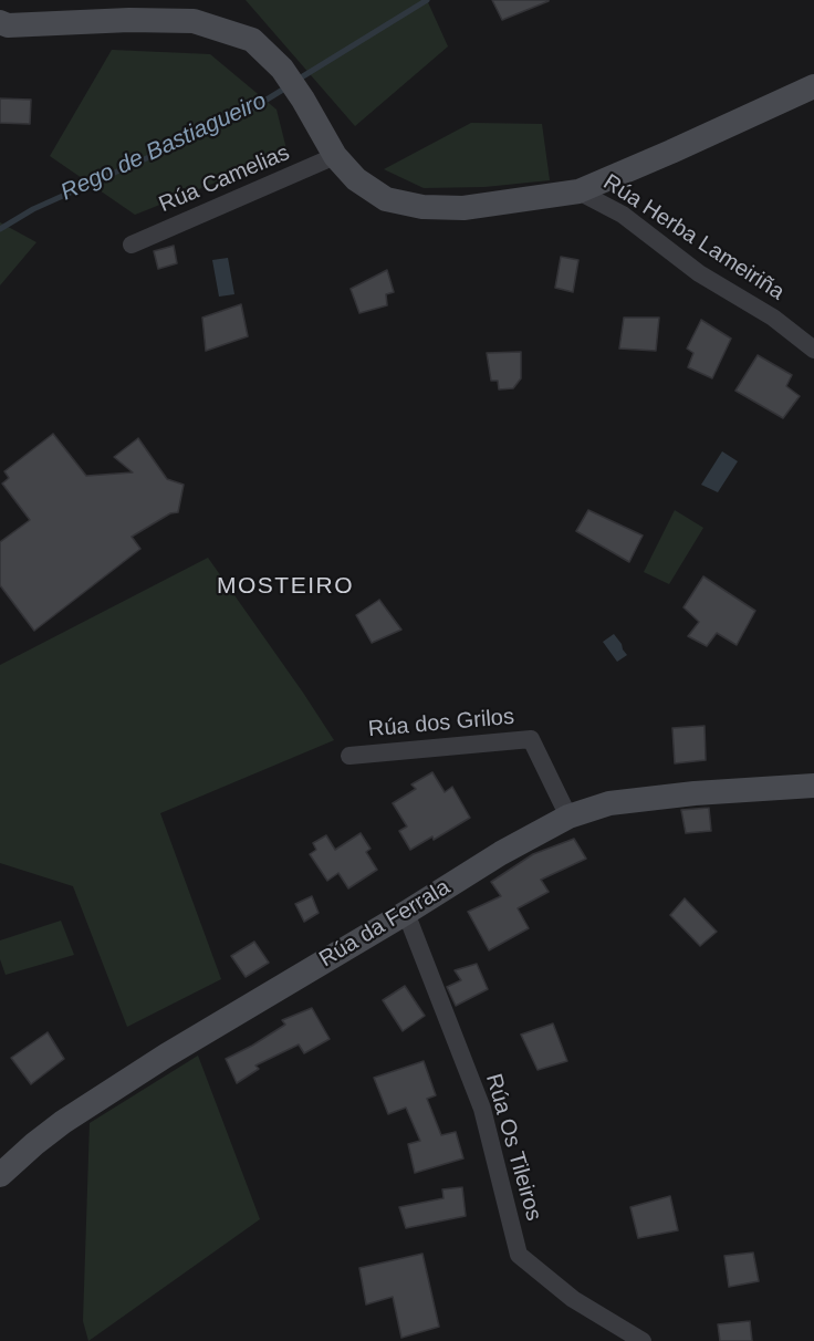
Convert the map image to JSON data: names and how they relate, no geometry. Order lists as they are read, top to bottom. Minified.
{"streets":{"street":["Rúa Camelias","Rúa Herba Lameiriña","Rúa dos Grilos","Rúa da Ferrala","Rúa Os Tileiros"]},"crossings":[["Rúa dos Grilos","Rúa da Ferrala"],["Rúa da Ferrala","Rúa Os Tileiros"]],"districts":["MOSTEIRO"],"water":["Rego de Bastiagueiro"]}
